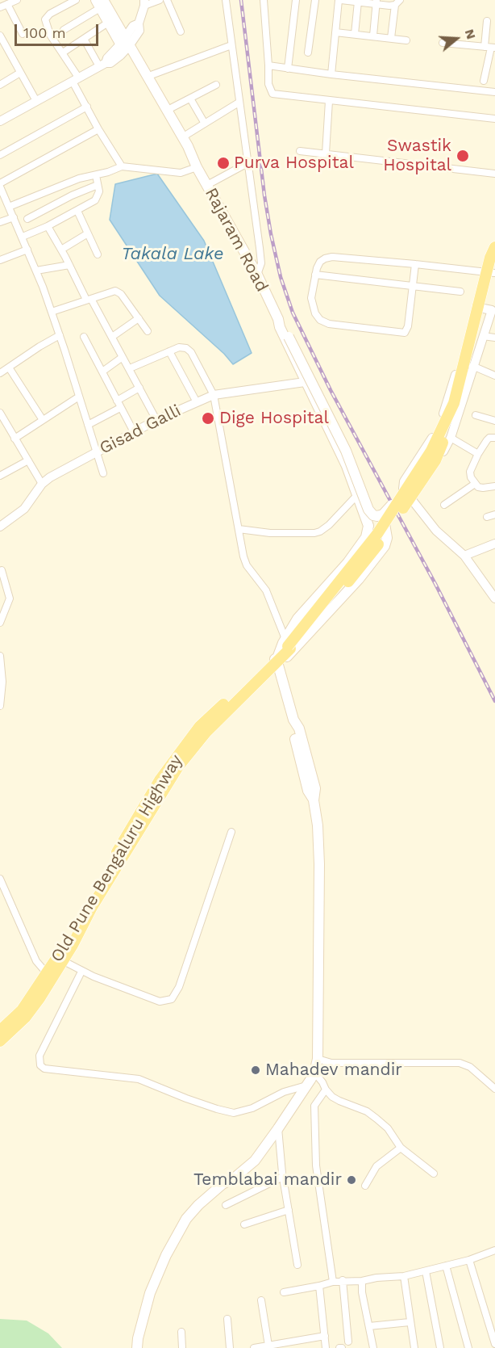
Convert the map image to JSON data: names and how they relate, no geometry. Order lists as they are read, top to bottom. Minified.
{"streets":{"main road":["Rajaram Road","Old Pune Bengaluru Highway"],"street":["Gisad Galli"]},"water":["Takala Lake"],"places":["Swastik Hospital","Purva Hospital","Dige Hospital","Mahadev mandir","Temblabai mandir"],"scale_bar":"100 m","north":"right"}
